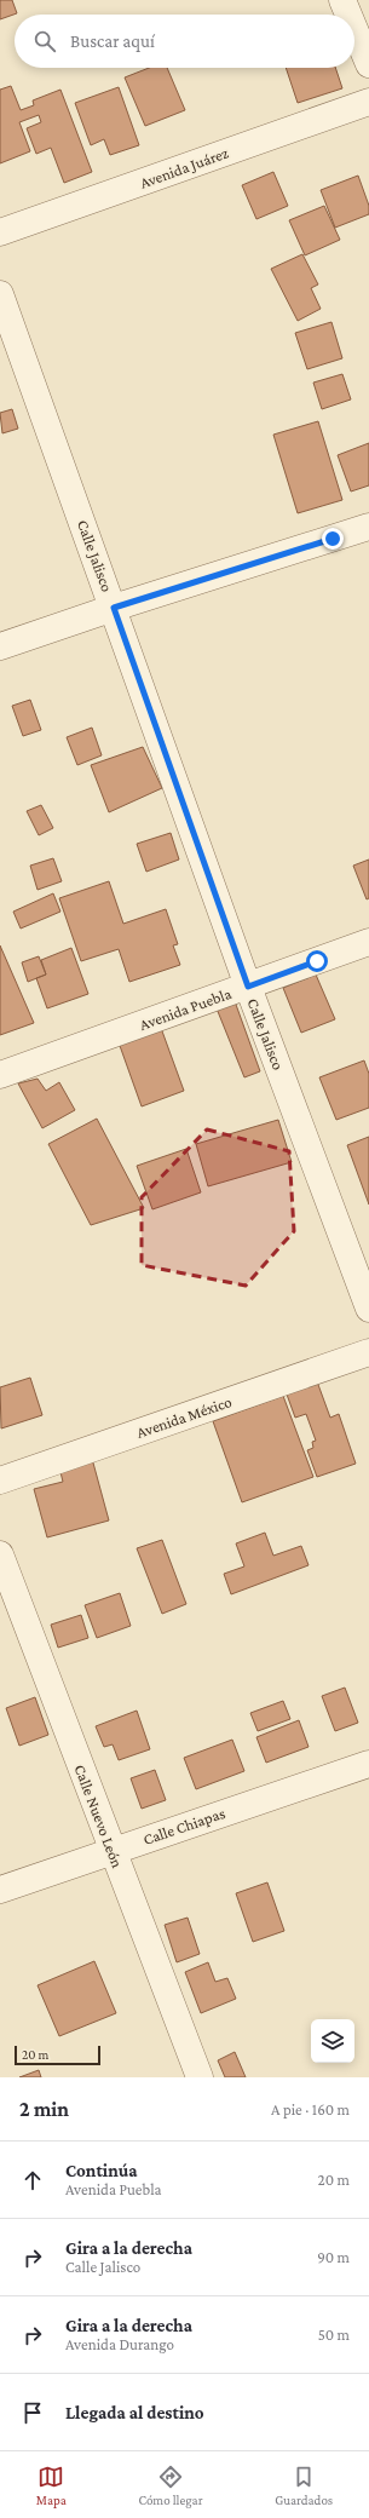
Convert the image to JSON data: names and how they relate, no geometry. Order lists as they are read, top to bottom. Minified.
{"streets":{"street":["Avenida Juárez","Calle Jalisco","Avenida Puebla","Avenida México","Calle Nuevo León","Calle Chiapas"]},"crossings":[["Calle Jalisco","Avenida Puebla"],["Calle Nuevo León","Calle Chiapas"]],"scale_bar":"20 m","page":{"search":"Buscar aquí","scale":"20 m","heading":["2 min","A pie · 160 m"],"list":[["Continúa","Avenida Puebla","20 m"],["Gira a la derecha","Calle Jalisco","90 m"],["Gira a la derecha","Avenida Durango","50 m"],"Llegada al destino"],"nav":["Mapa","Cómo llegar","Guardados"]}}
